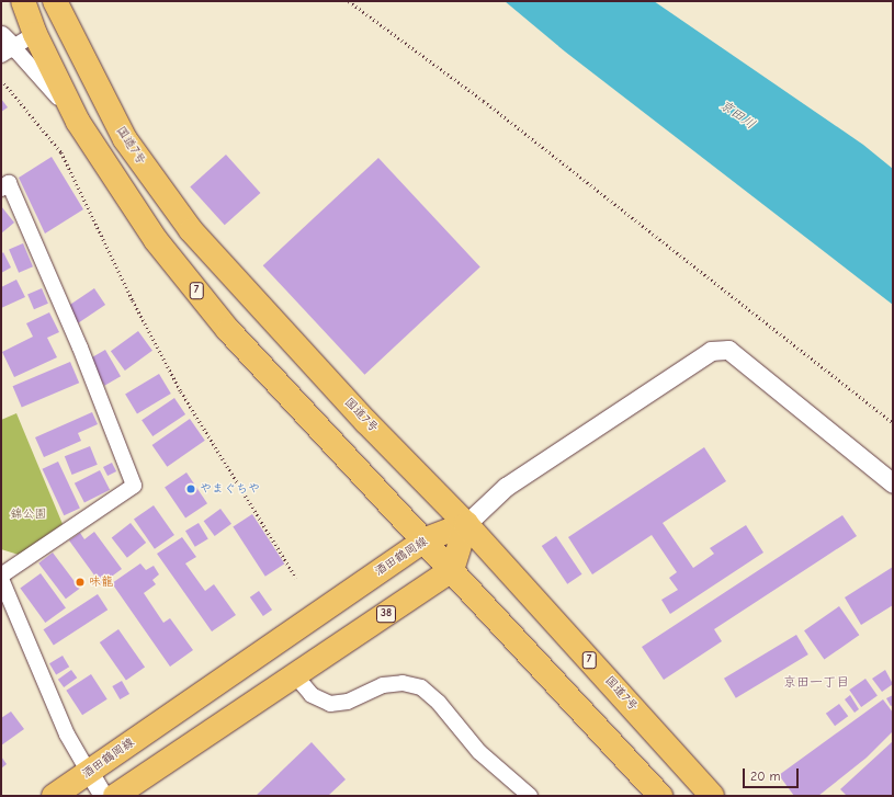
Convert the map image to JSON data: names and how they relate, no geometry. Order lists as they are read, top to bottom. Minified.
{"streets":{"main road":["国道7号","7","酒田鶴岡線","38"]},"crossings":[["国道7号","酒田鶴岡線"],["7","酒田鶴岡線"],["7","38"]],"districts":["京田一丁目"],"water":["京田川"],"parks":["錦公園"],"places":["やまぐちや","味龍"],"scale_bar":"20 m"}
